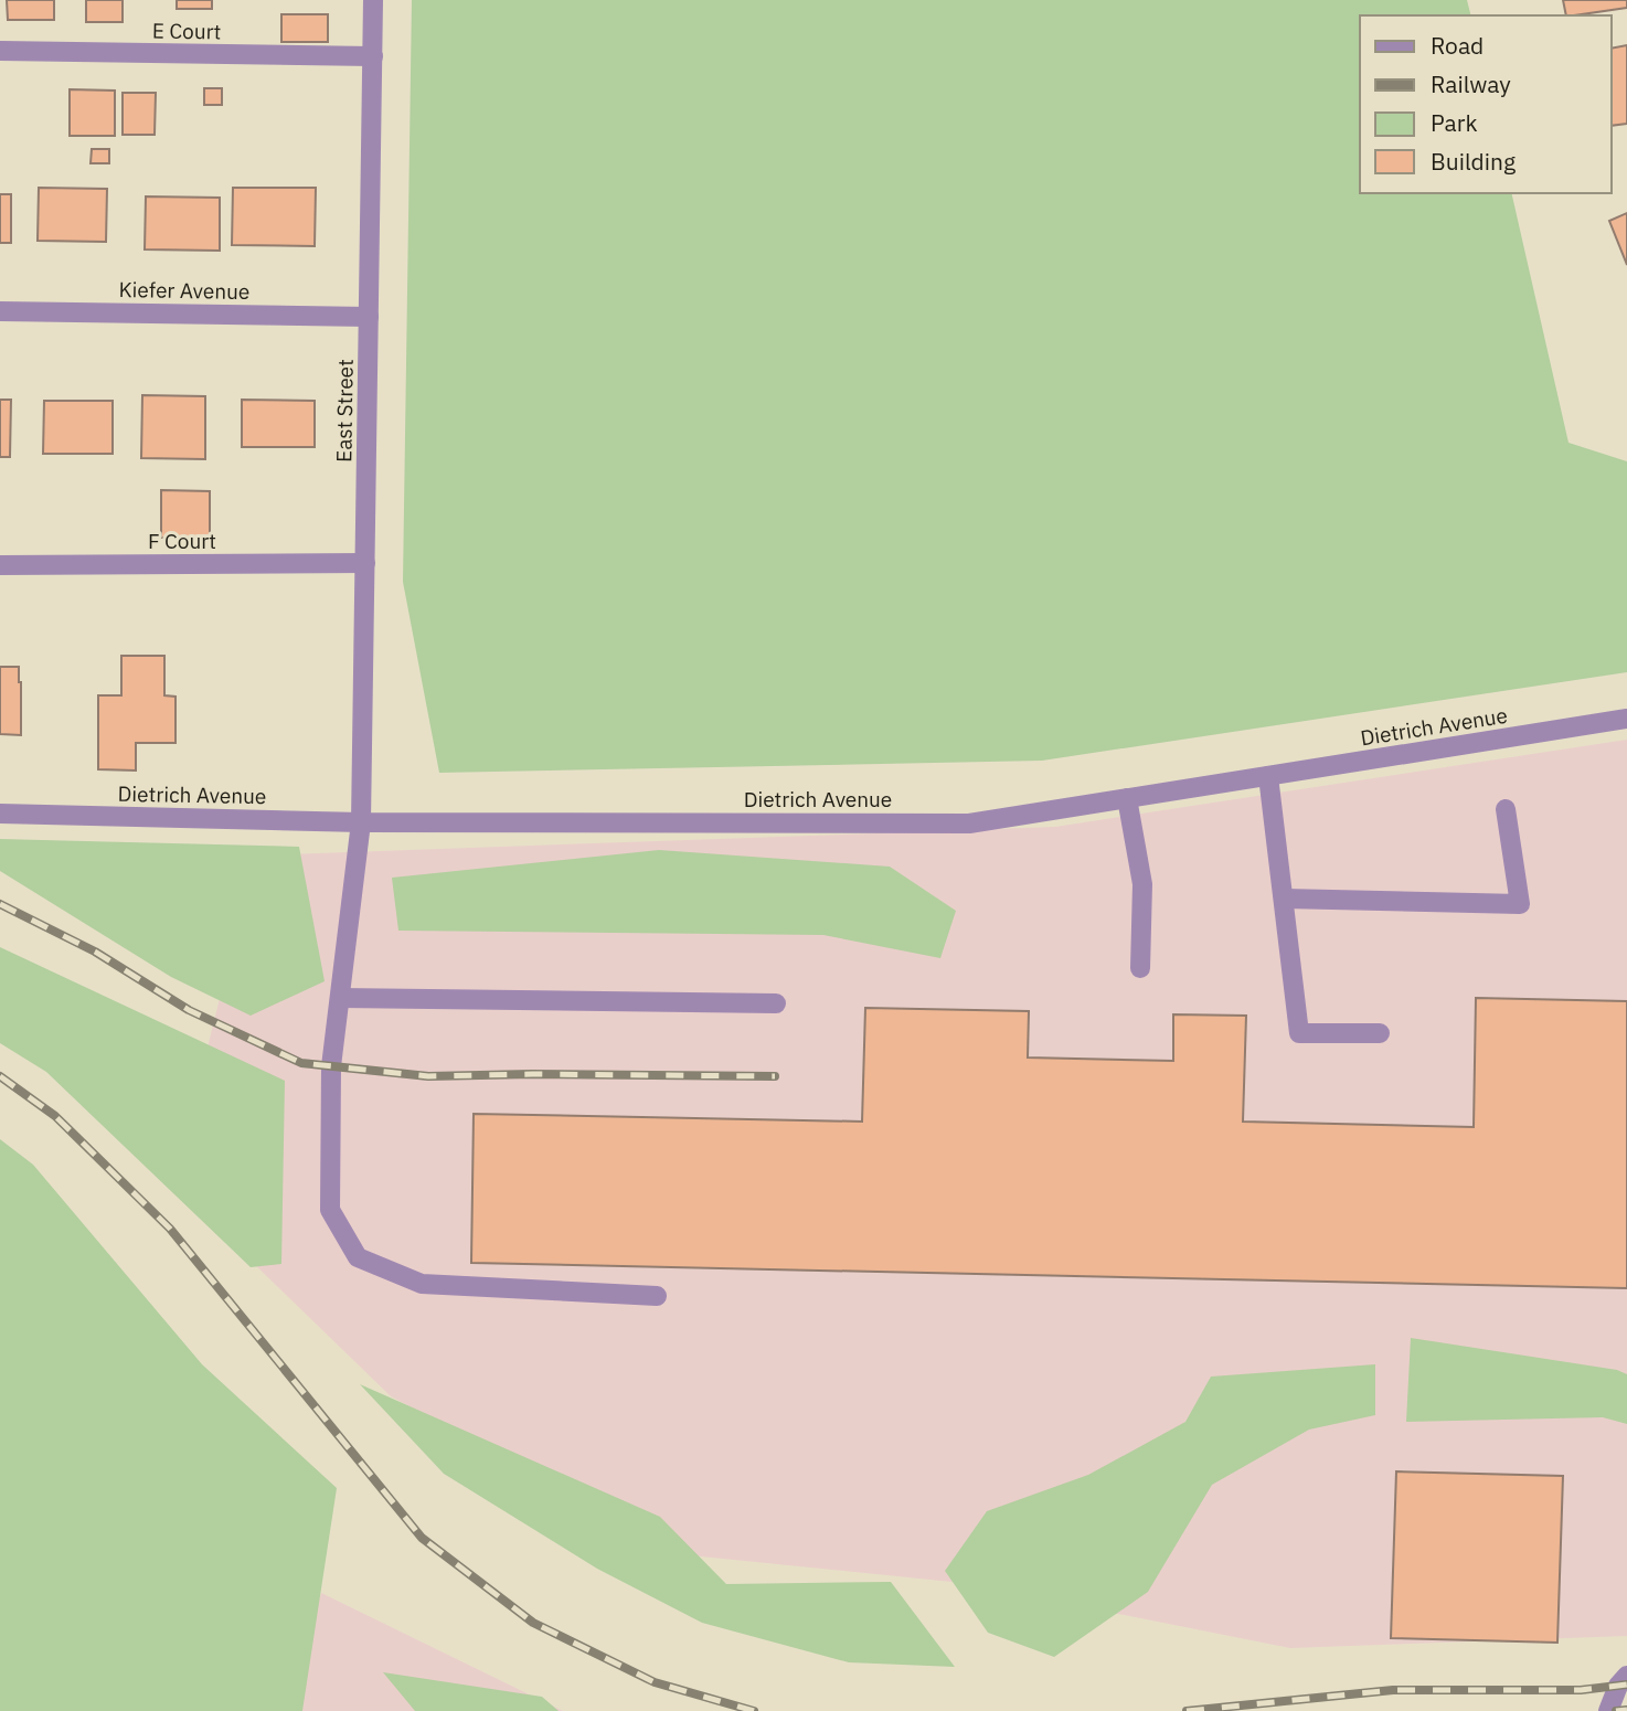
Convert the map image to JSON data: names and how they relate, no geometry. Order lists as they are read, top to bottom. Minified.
{"streets":{"street":["E Court","Kiefer Avenue","East Street","F Court","Dietrich Avenue"]},"crossings":[["E Court","East Street"],["Kiefer Avenue","East Street"],["East Street","F Court"],["East Street","Dietrich Avenue"]],"legend":["Road","Railway","Park","Building"]}
